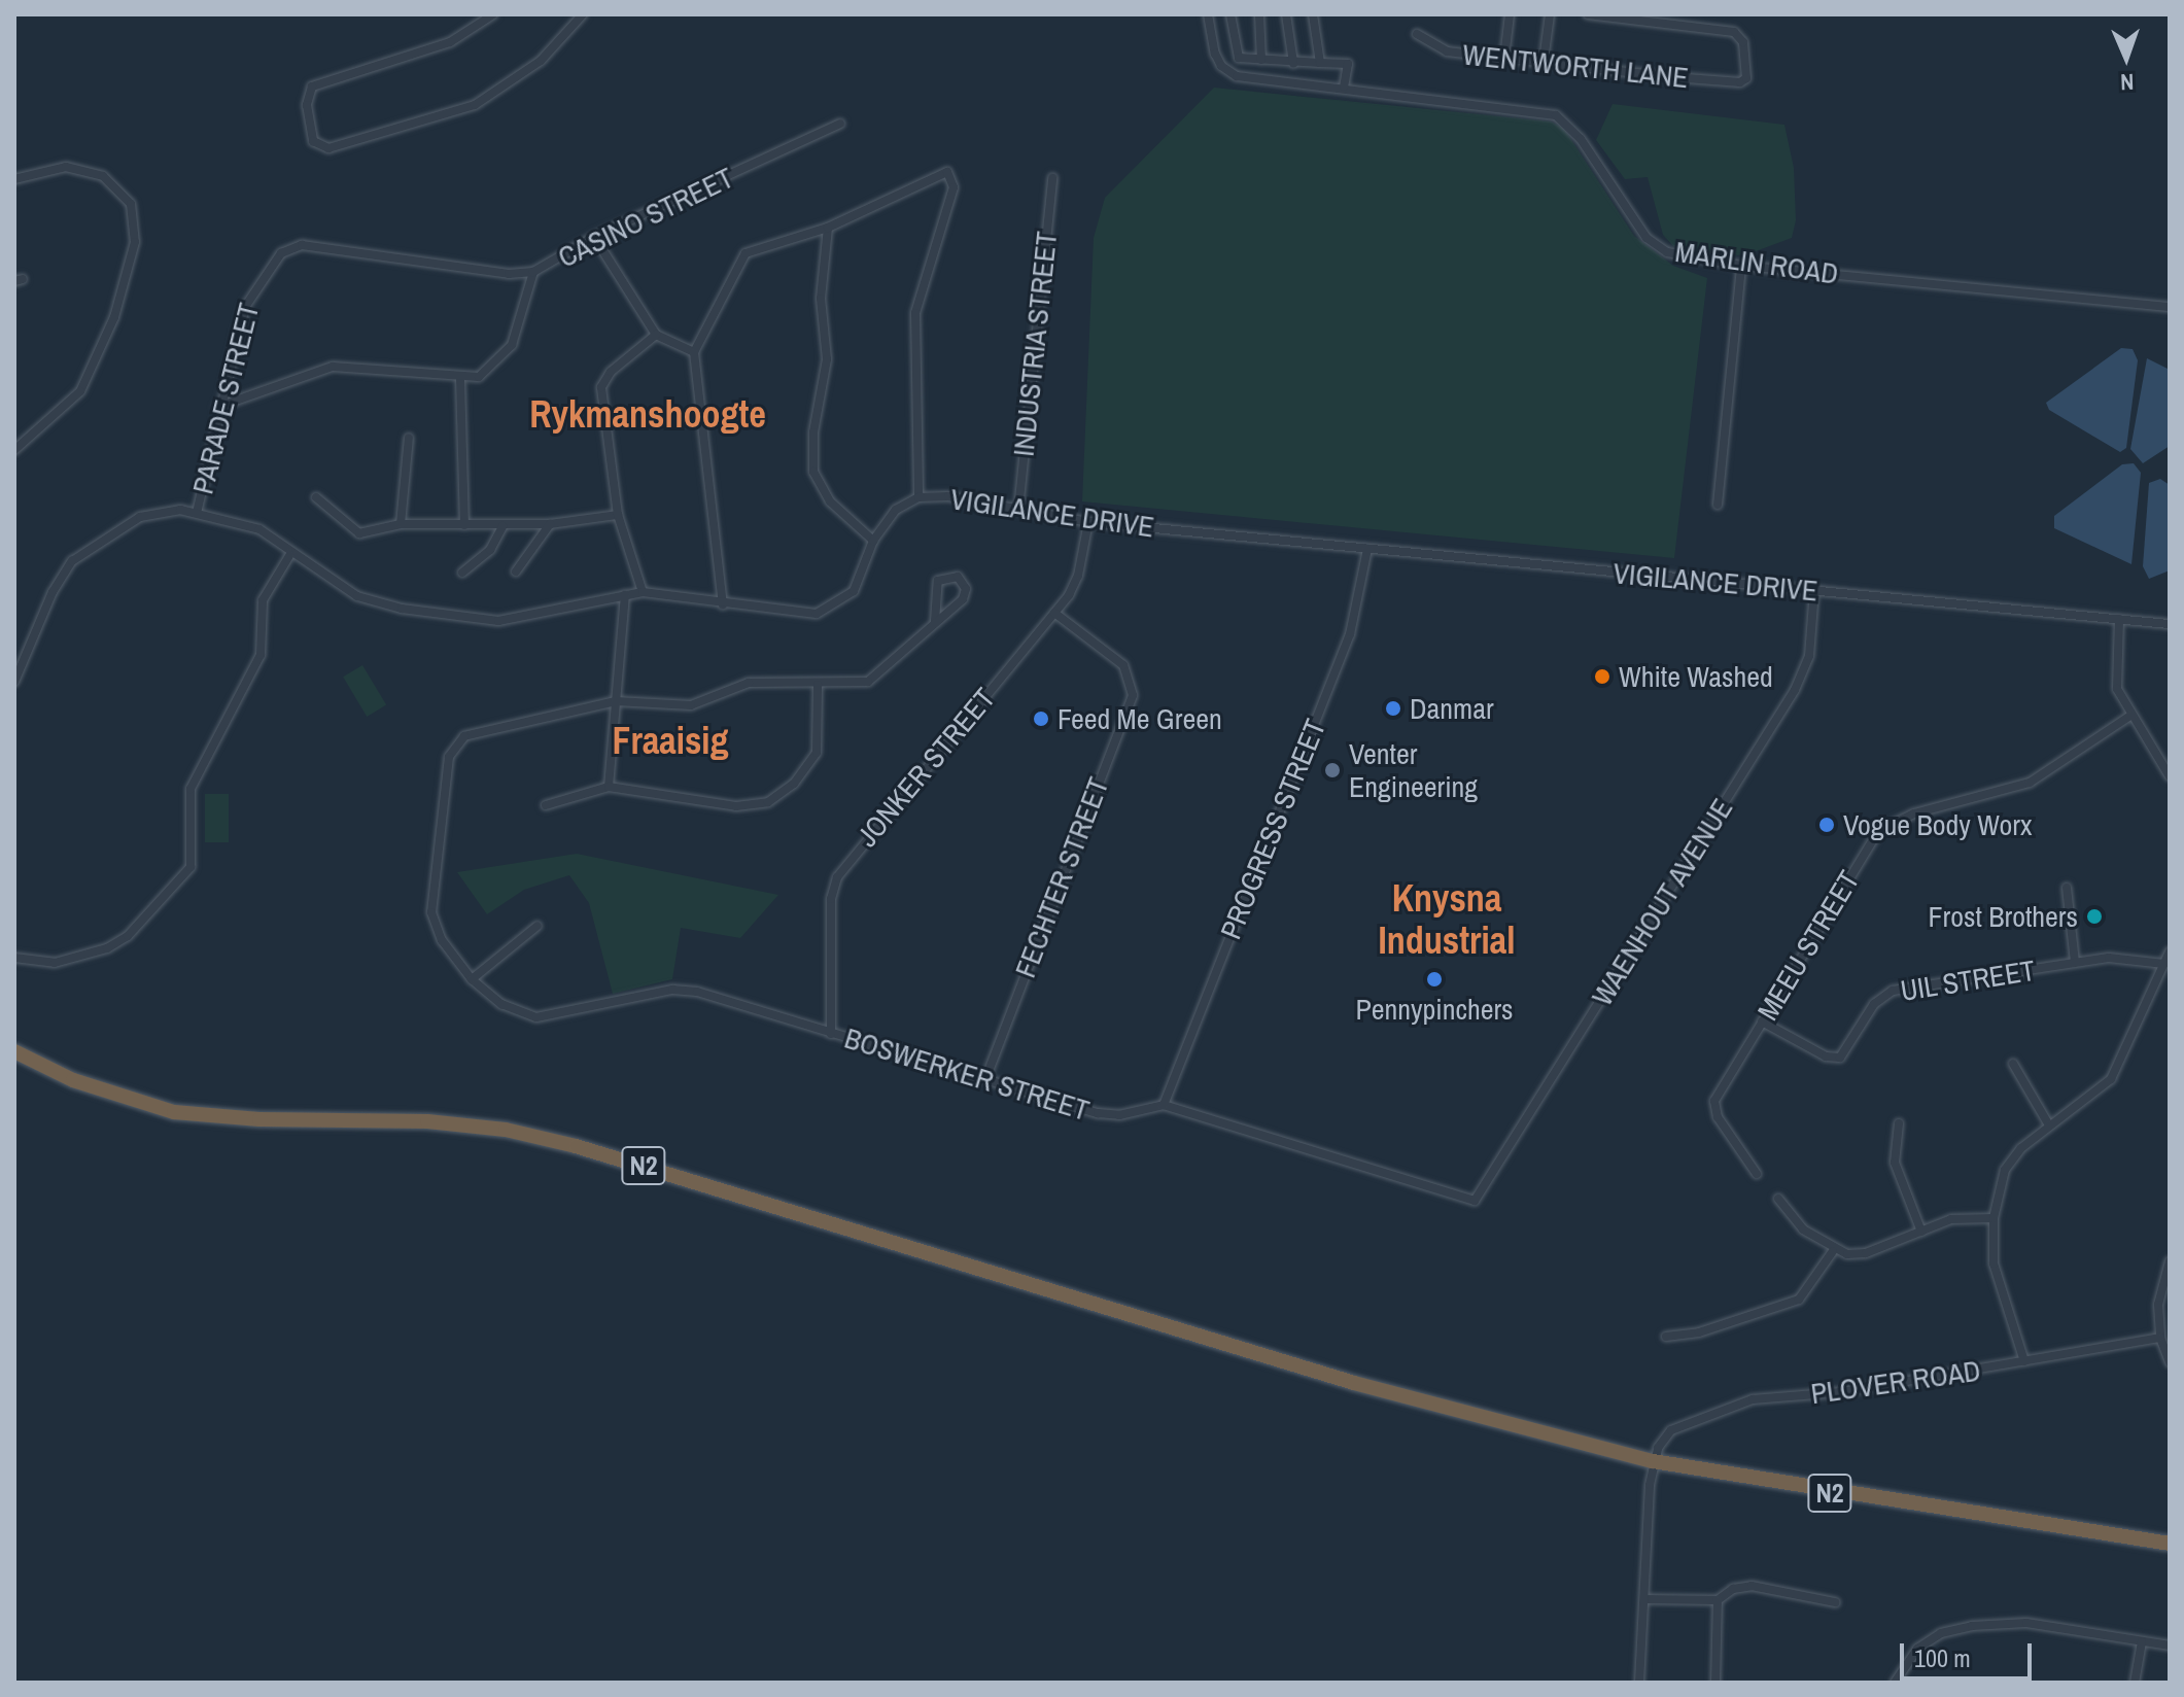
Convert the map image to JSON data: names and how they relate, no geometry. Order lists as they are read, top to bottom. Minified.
{"streets":{"highway":["N2"],"street":["WENTWORTH LANE","CASINO STREET","MARLIN ROAD","INDUSTRIA STREET","PARADE STREET","VIGILANCE DRIVE","JONKER STREET","PROGRESS STREET","FECHTER STREET","WAENHOUT AVENUE","MEEU STREET","UIL STREET","BOSWERKER STREET","PLOVER ROAD"]},"crossings":[["CASINO STREET","PARADE STREET"],["INDUSTRIA STREET","VIGILANCE DRIVE"],["PARADE STREET","VIGILANCE DRIVE"],["VIGILANCE DRIVE","JONKER STREET"],["VIGILANCE DRIVE","PROGRESS STREET"],["VIGILANCE DRIVE","WAENHOUT AVENUE"],["JONKER STREET","FECHTER STREET"],["JONKER STREET","BOSWERKER STREET"],["PROGRESS STREET","BOSWERKER STREET"],["FECHTER STREET","BOSWERKER STREET"],["WAENHOUT AVENUE","BOSWERKER STREET"],["MEEU STREET","UIL STREET"],["N2","PLOVER ROAD"]],"districts":["Rykmanshoogte","Fraaisig","Knysna Industrial"],"places":["White Washed","Danmar","Feed Me Green","Venter Engineering","Vogue Body Worx","Frost Brothers","Pennypinchers"],"scale_bar":"100 m","north":"bottom"}
